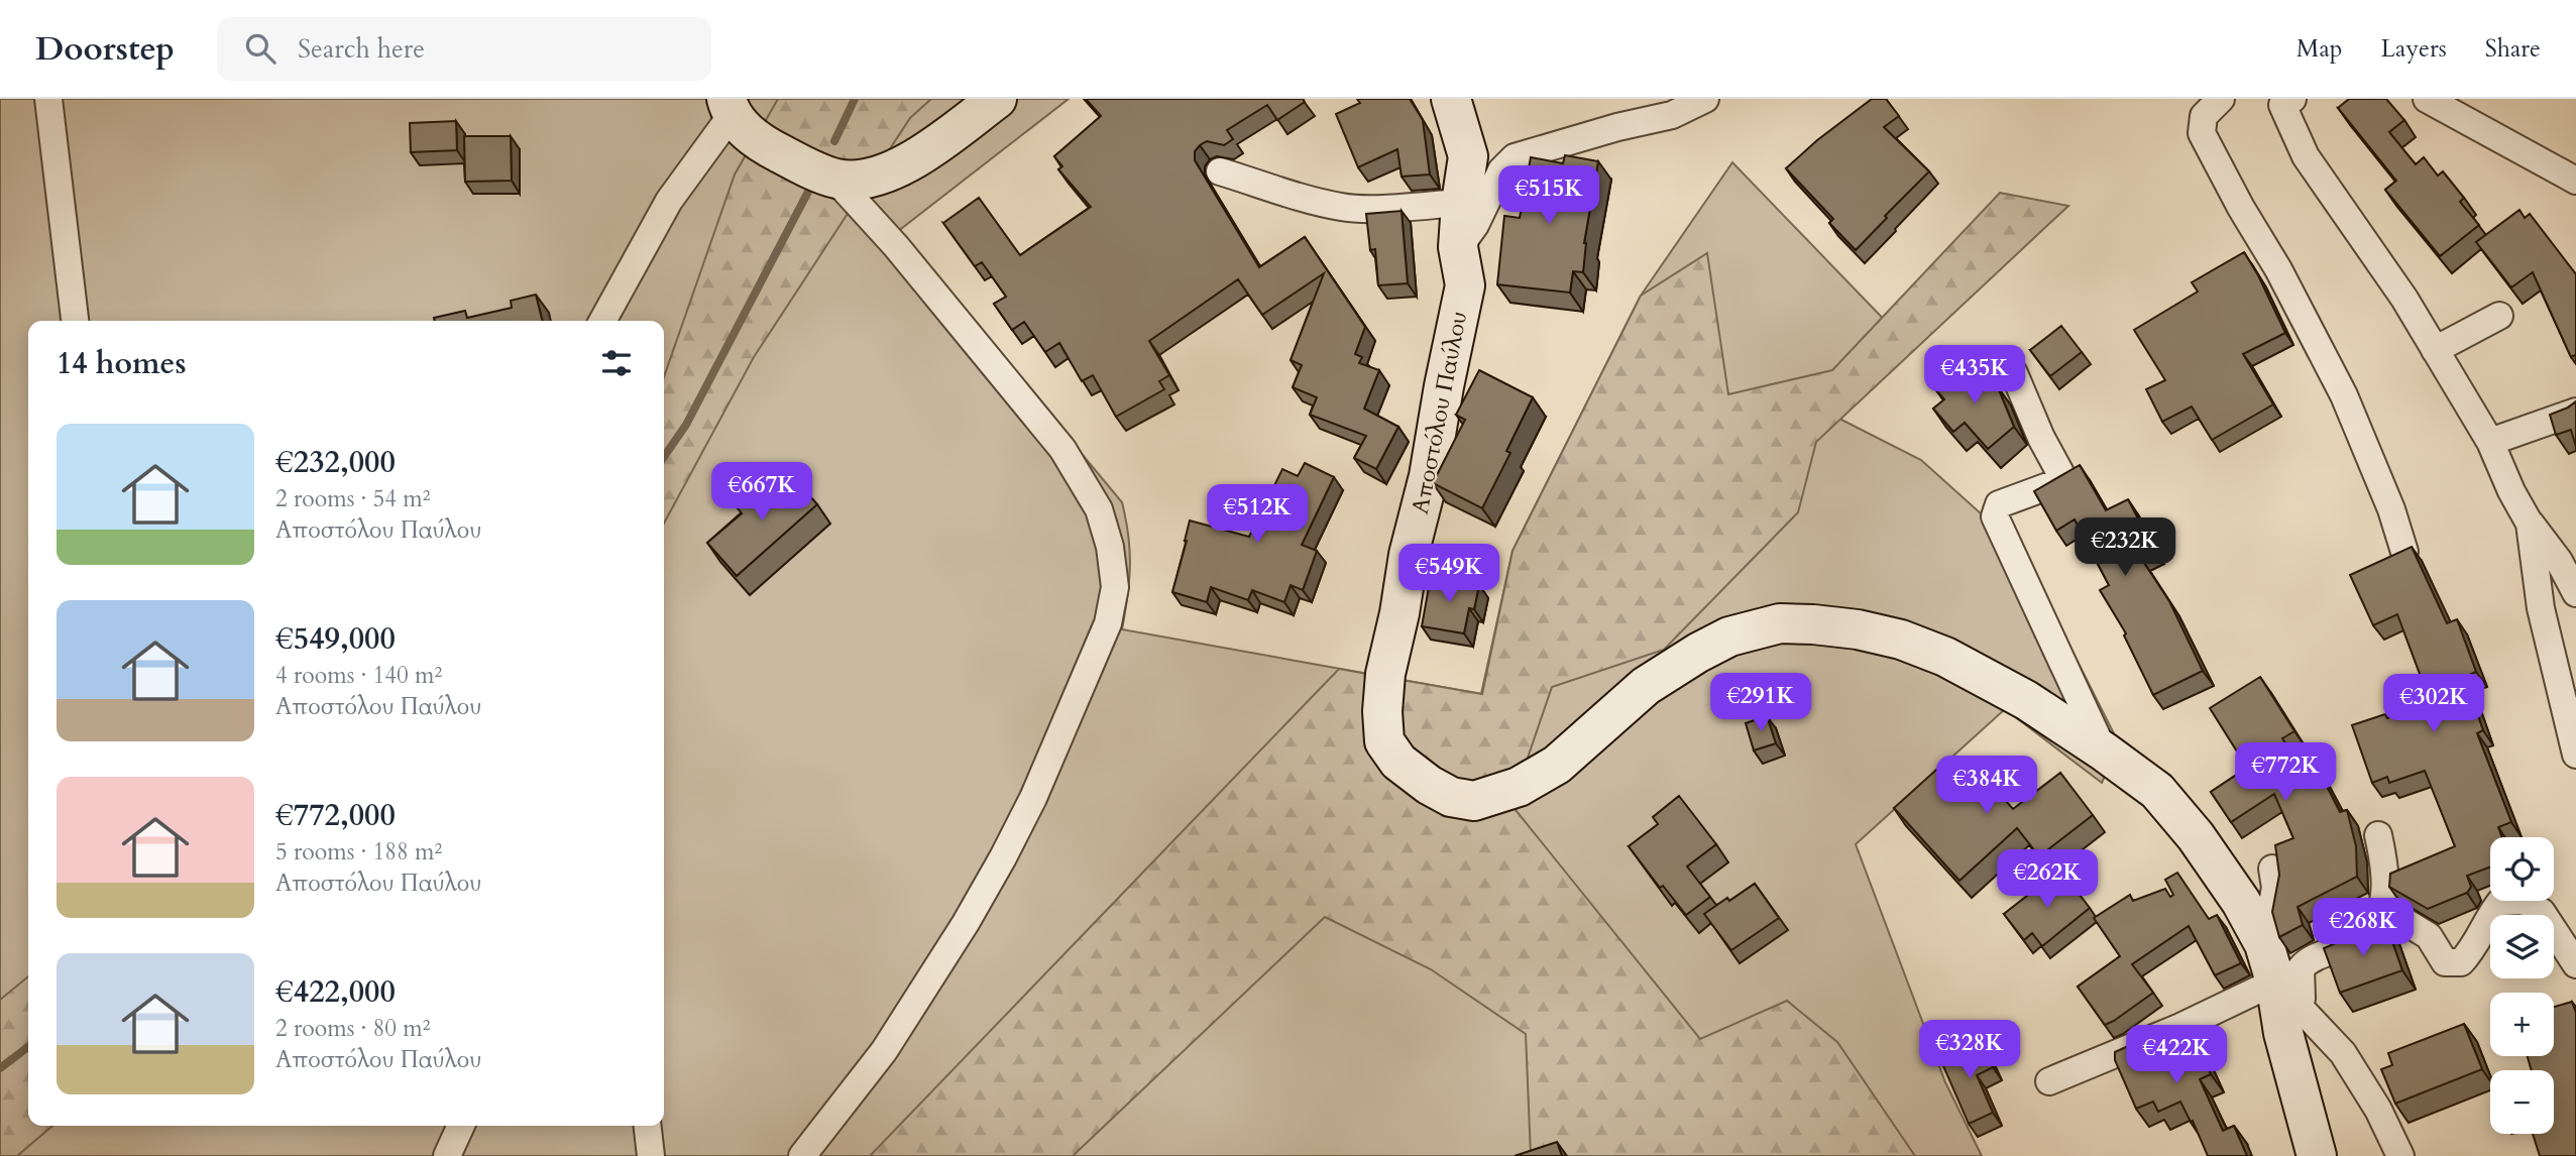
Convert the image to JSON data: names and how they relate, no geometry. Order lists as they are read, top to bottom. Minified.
{"streets":{"street":["Αποστόλου Παύλου"]},"page":{"header":"Doorstep","search":"Search here","nav":["Map","Layers","Share"],"price":["€515K","€435K","€667K","€512K","€232K","€549K","€291K","€302K","€772K","€384K","€262K","€268K","€328K","€422K"],"heading":"14 homes","list":[{"name":"€232,000","note":"2 rooms · 54 m² · Αποστόλου Παύλου"},{"name":"€549,000","note":"4 rooms · 140 m² · Αποστόλου Παύλου"},{"name":"€772,000","note":"5 rooms · 188 m² · Αποστόλου Παύλου"},{"name":"€422,000","note":"2 rooms · 80 m² · Αποστόλου Παύλου"}],"map_buttons":["+","−"]}}
